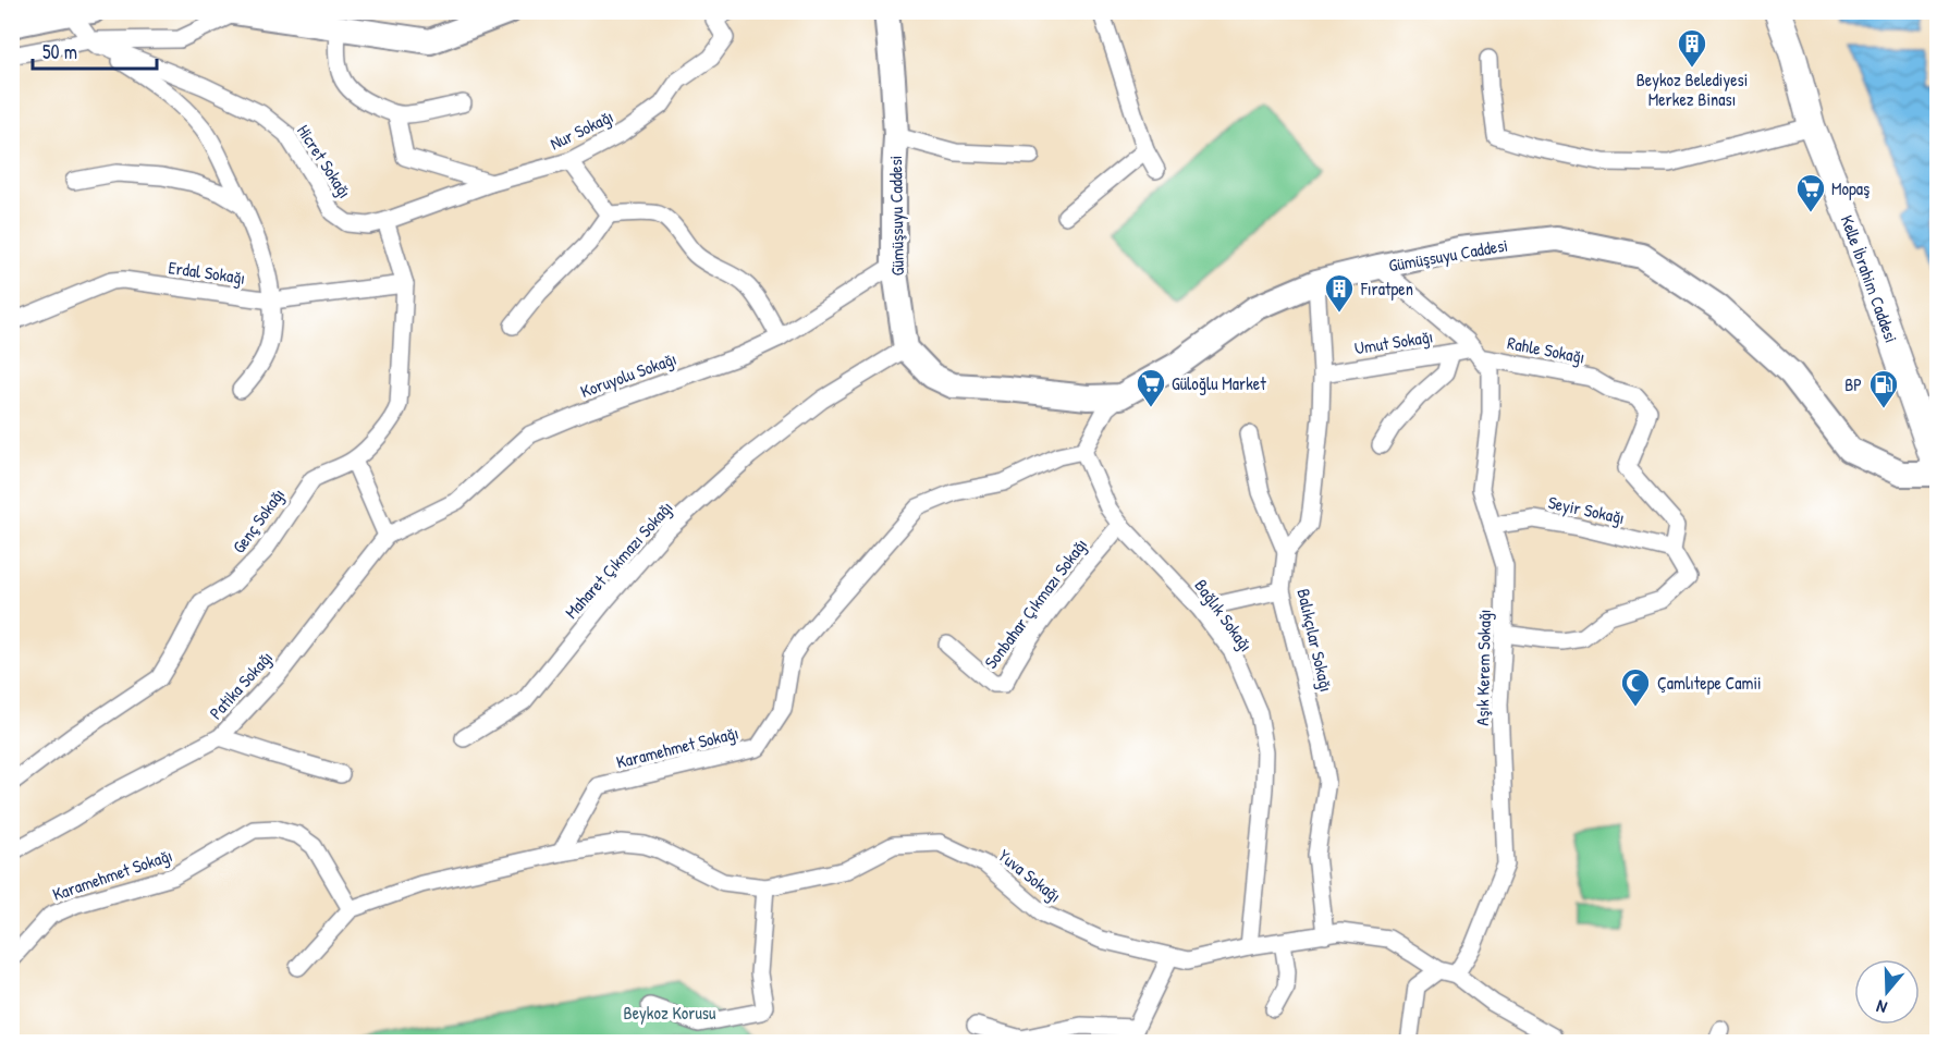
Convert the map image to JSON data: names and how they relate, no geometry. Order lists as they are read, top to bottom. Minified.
{"streets":{"main road":["Kelle İbrahim Caddesi"],"street":["Nur Sokağı","Hicret Sokağı","Gümüşsuyu Caddesi","Erdal Sokağı","Umut Sokağı","Rahle Sokağı","Koruyolu Sokağı","Seyir Sokağı","Genç Sokağı","Maharet Çıkmazı Sokağı","Sonbahar Çıkmazı Sokağı","Bağlık Sokağı","Balıkçılar Sokağı","Aşık Kerem Sokağı","Patika Sokağı","Karamehmet Sokağı","Yuva Sokağı"]},"crossings":[["Nur Sokağı","Hicret Sokağı"],["Nur Sokağı","Genç Sokağı"],["Hicret Sokağı","Genç Sokağı"],["Gümüşsuyu Caddesi","Kelle İbrahim Caddesi"],["Gümüşsuyu Caddesi","Koruyolu Sokağı"],["Gümüşsuyu Caddesi","Maharet Çıkmazı Sokağı"],["Erdal Sokağı","Genç Sokağı"],["Umut Sokağı","Rahle Sokağı"],["Umut Sokağı","Aşık Kerem Sokağı"],["Rahle Sokağı","Seyir Sokağı"],["Rahle Sokağı","Aşık Kerem Sokağı"],["Koruyolu Sokağı","Patika Sokağı"],["Seyir Sokağı","Aşık Kerem Sokağı"],["Sonbahar Çıkmazı Sokağı","Bağlık Sokağı"],["Bağlık Sokağı","Karamehmet Sokağı"],["Bağlık Sokağı","Yuva Sokağı"],["Balıkçılar Sokağı","Yuva Sokağı"],["Aşık Kerem Sokağı","Yuva Sokağı"],["Karamehmet Sokağı","Yuva Sokağı"]],"parks":["Beykoz Korusu"],"places":{"building":["Beykoz Belediyesi Merkez Binası","Fıratpen"],"supermarket":["Mopaş","Güloğlu Market"],"fuel station":["BP"],"mosque":["Çamlıtepe Camii"]},"scale_bar":"50 m","north":"bottom"}
